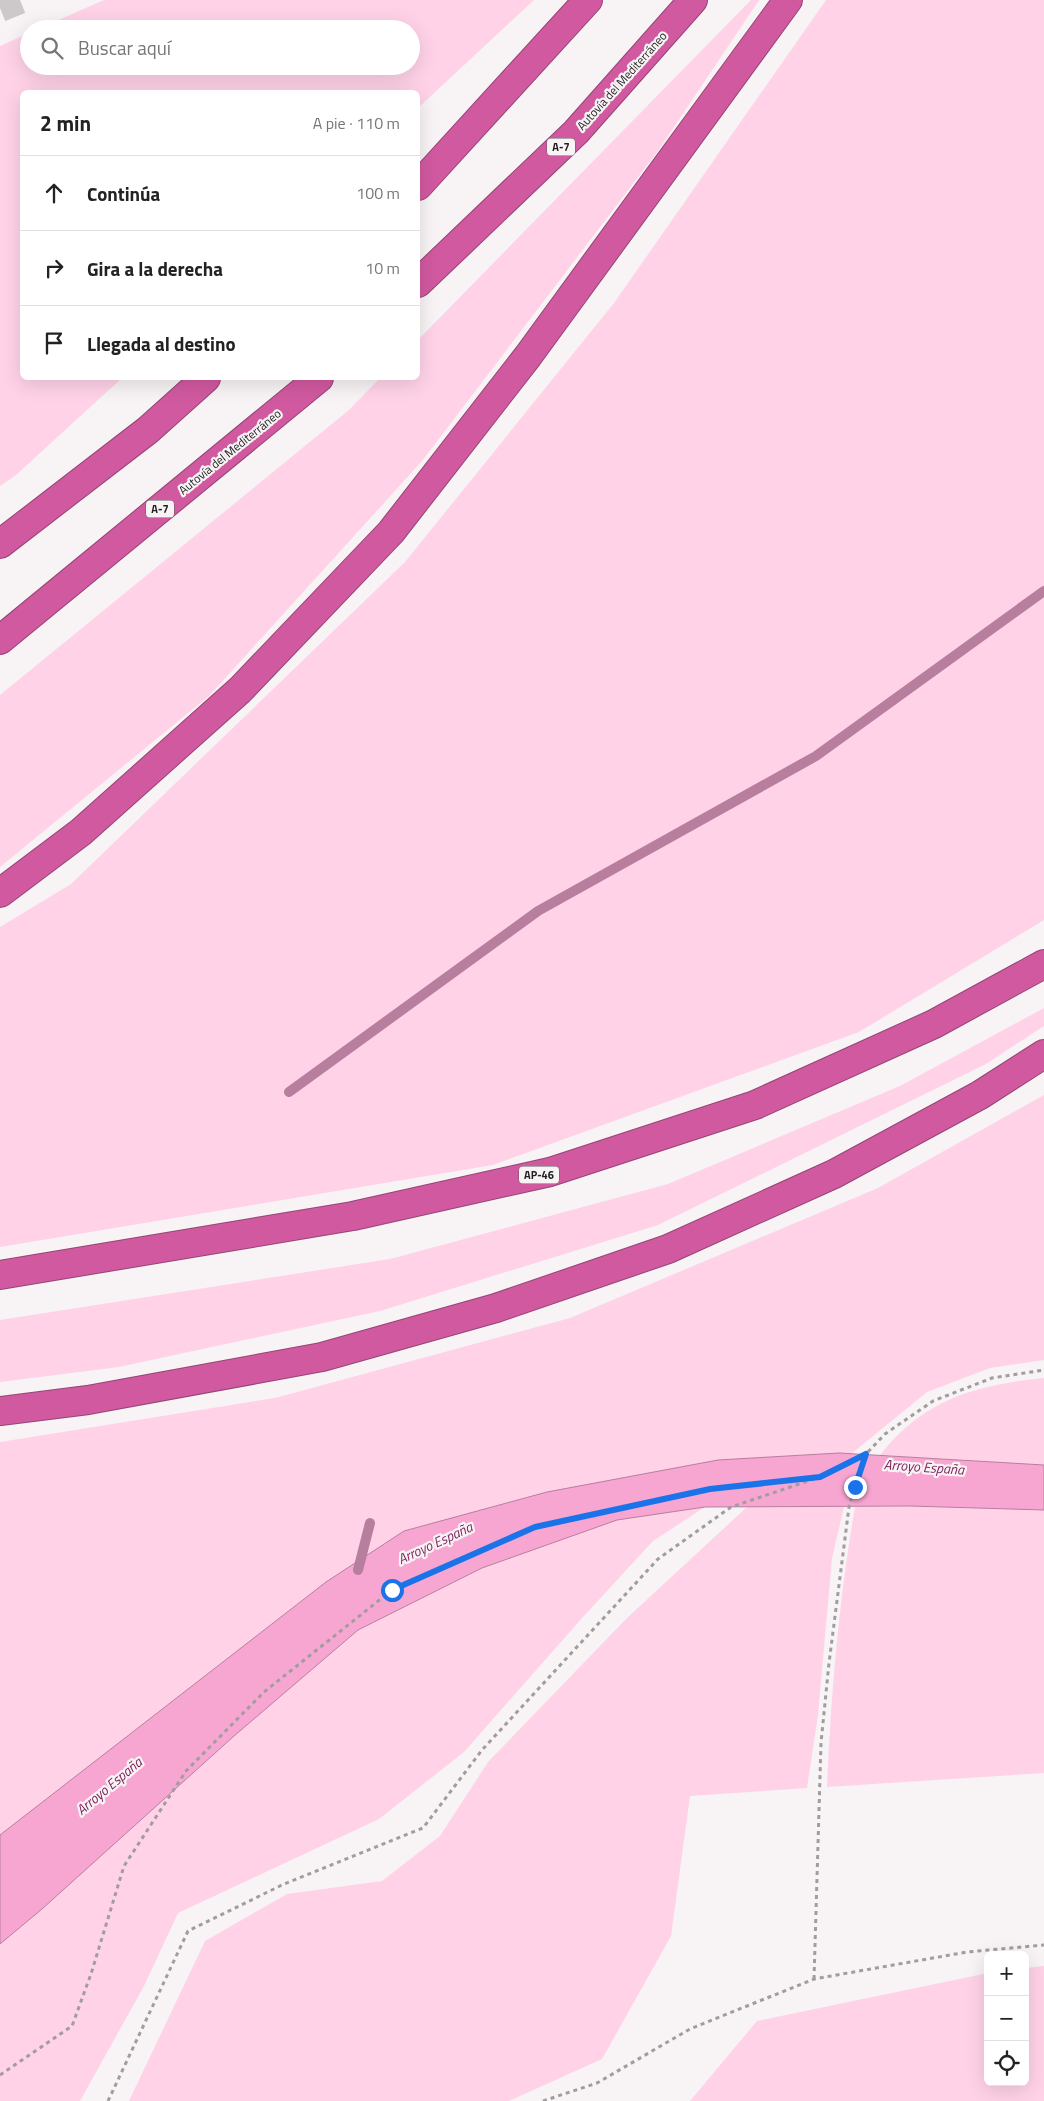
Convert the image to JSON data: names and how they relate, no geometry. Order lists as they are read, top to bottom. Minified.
{"streets":{"highway":["Autovía del Mediterráneo","A-7","AP-46"]},"water":["Arroyo España"],"page":{"search":"Buscar aquí","heading":["2 min","A pie · 110 m"],"list":[["Continúa","100 m"],["Gira a la derecha","10 m"],"Llegada al destino"],"map_buttons":["+","−"]}}
